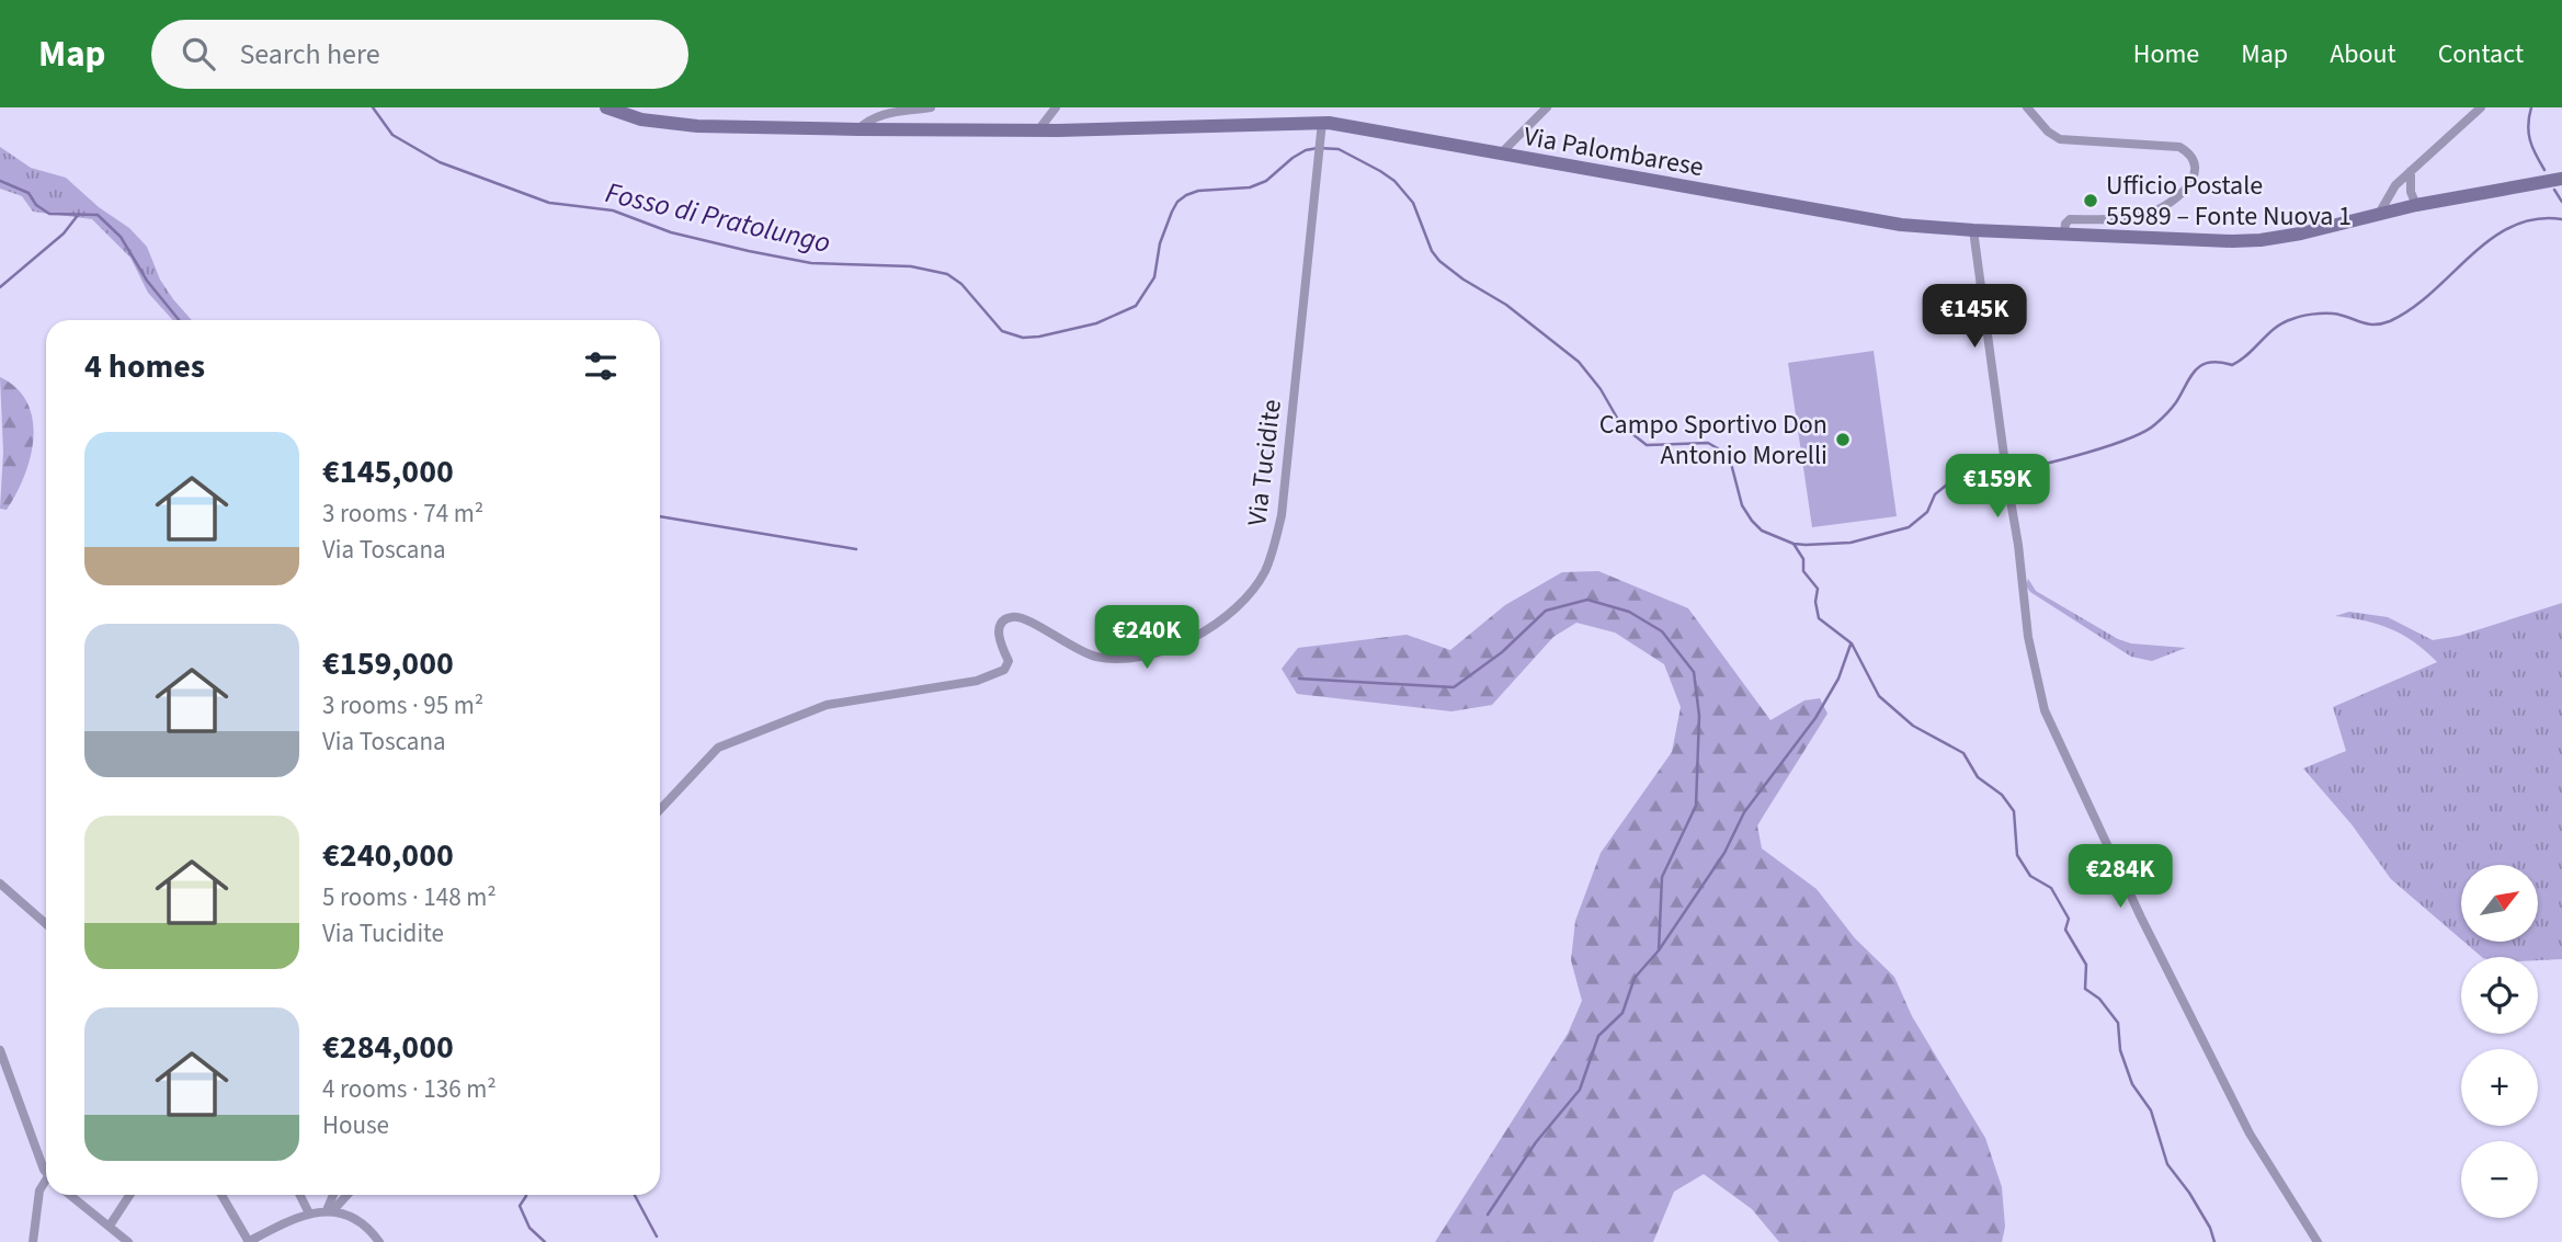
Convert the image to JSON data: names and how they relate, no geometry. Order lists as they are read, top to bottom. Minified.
{"streets":{"main road":["Via Palombarese"],"street":["Via Tucidite"]},"crossings":[["Via Palombarese","Via Tucidite"]],"water":["Fosso di Pratolungo"],"places":["Ufficio Postale 55989 – Fonte Nuova 1","Campo Sportivo Don Antonio Morelli"],"north":"top right","page":{"header":"Map","search":"Search here","nav":["Home","Map","About","Contact"],"price":["€145K","€159K","€240K","€284K"],"heading":"4 homes","list":[{"name":"€145,000","note":"3 rooms · 74 m² · Via Toscana"},{"name":"€159,000","note":"3 rooms · 95 m² · Via Toscana"},{"name":"€240,000","note":"5 rooms · 148 m² · Via Tucidite"},{"name":"€284,000","note":"4 rooms · 136 m² · House"}],"map_buttons":["+","−"]}}
